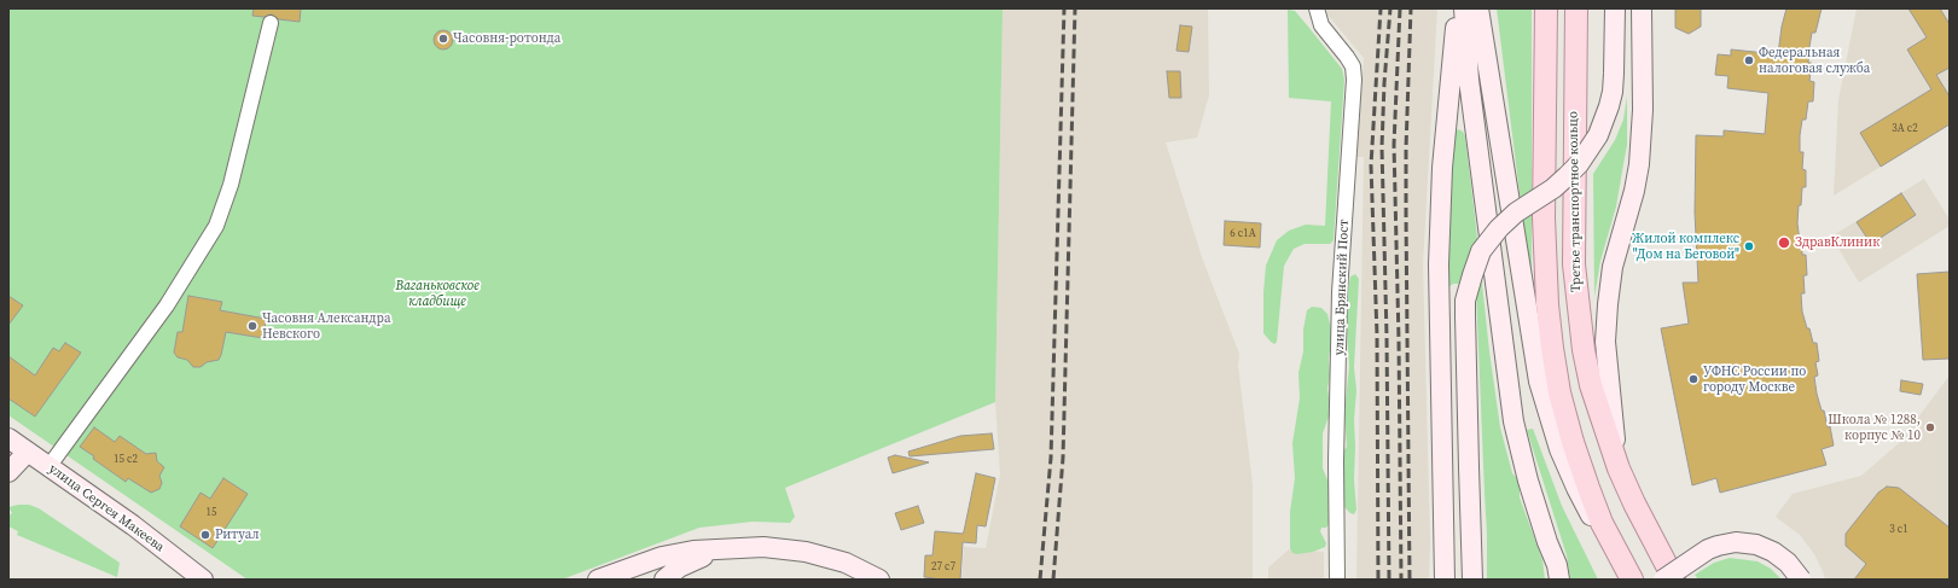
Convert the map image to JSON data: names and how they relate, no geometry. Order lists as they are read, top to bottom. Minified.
{"streets":{"main road":["Третье транспортное кольцо","улица Сергея Макеева"],"street":["улица Брянский Пост"]},"parks":["Ваганьковское кладбище"],"places":["Часовня-ротонда","Федеральная налоговая служба","ЗдравКлиник","Жилой комплекс \"Дом на Беговой\"","Часовня Александра Невского","УФНС России по городу Москве","Школа № 1288, корпус № 10","Ритуал"],"house_numbers":["3А с2","6 с1А","15 с2","15","3 с1","27 с7"]}
